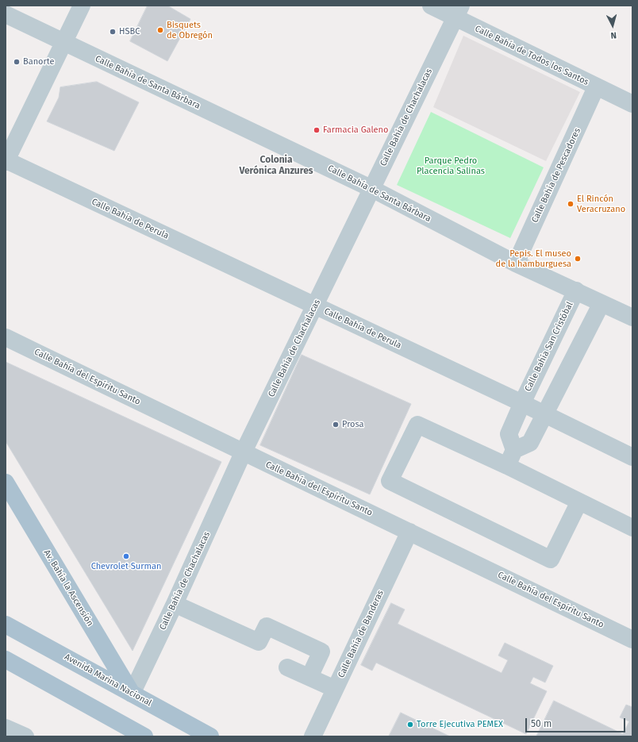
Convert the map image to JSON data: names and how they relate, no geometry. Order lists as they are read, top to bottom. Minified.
{"streets":{"main road":["Av. Bahía la Ascensión","Avenida Marina Nacional"],"street":["Calle Bahía de Todos los Santos","Calle Bahía de Santa Bárbara","Calle Bahía de Chachalacas","Calle Bahía de Pescadores","Calle Bahía de Perula","Calle Bahía San Cristóbal","Calle Bahía del Espíritu Santo","Calle Bahía de Banderas"]},"crossings":[["Calle Bahía de Todos los Santos","Calle Bahía de Chachalacas"],["Calle Bahía de Todos los Santos","Calle Bahía de Pescadores"],["Calle Bahía de Santa Bárbara","Calle Bahía de Chachalacas"],["Calle Bahía de Santa Bárbara","Calle Bahía de Pescadores"],["Calle Bahía de Santa Bárbara","Calle Bahía San Cristóbal"],["Calle Bahía de Chachalacas","Calle Bahía de Perula"],["Calle Bahía de Chachalacas","Calle Bahía del Espíritu Santo"],["Calle Bahía de Chachalacas","Av. Bahía la Ascensión"],["Calle Bahía de Chachalacas","Avenida Marina Nacional"],["Calle Bahía de Perula","Calle Bahía San Cristóbal"],["Calle Bahía del Espíritu Santo","Calle Bahía de Banderas"],["Av. Bahía la Ascensión","Avenida Marina Nacional"]],"districts":["Colonia Verónica Anzures"],"parks":["Parque Pedro Placencia Salinas"],"places":["Bisquets de Obregón","HSBC","Banorte","Farmacia Galeno","El Rincón Veracruzano","Pepis. El museo de la hamburguesa","Prosa","Chevrolet Surman","Torre Ejecutiva PEMEX"],"scale_bar":"50 m","north":"bottom"}
